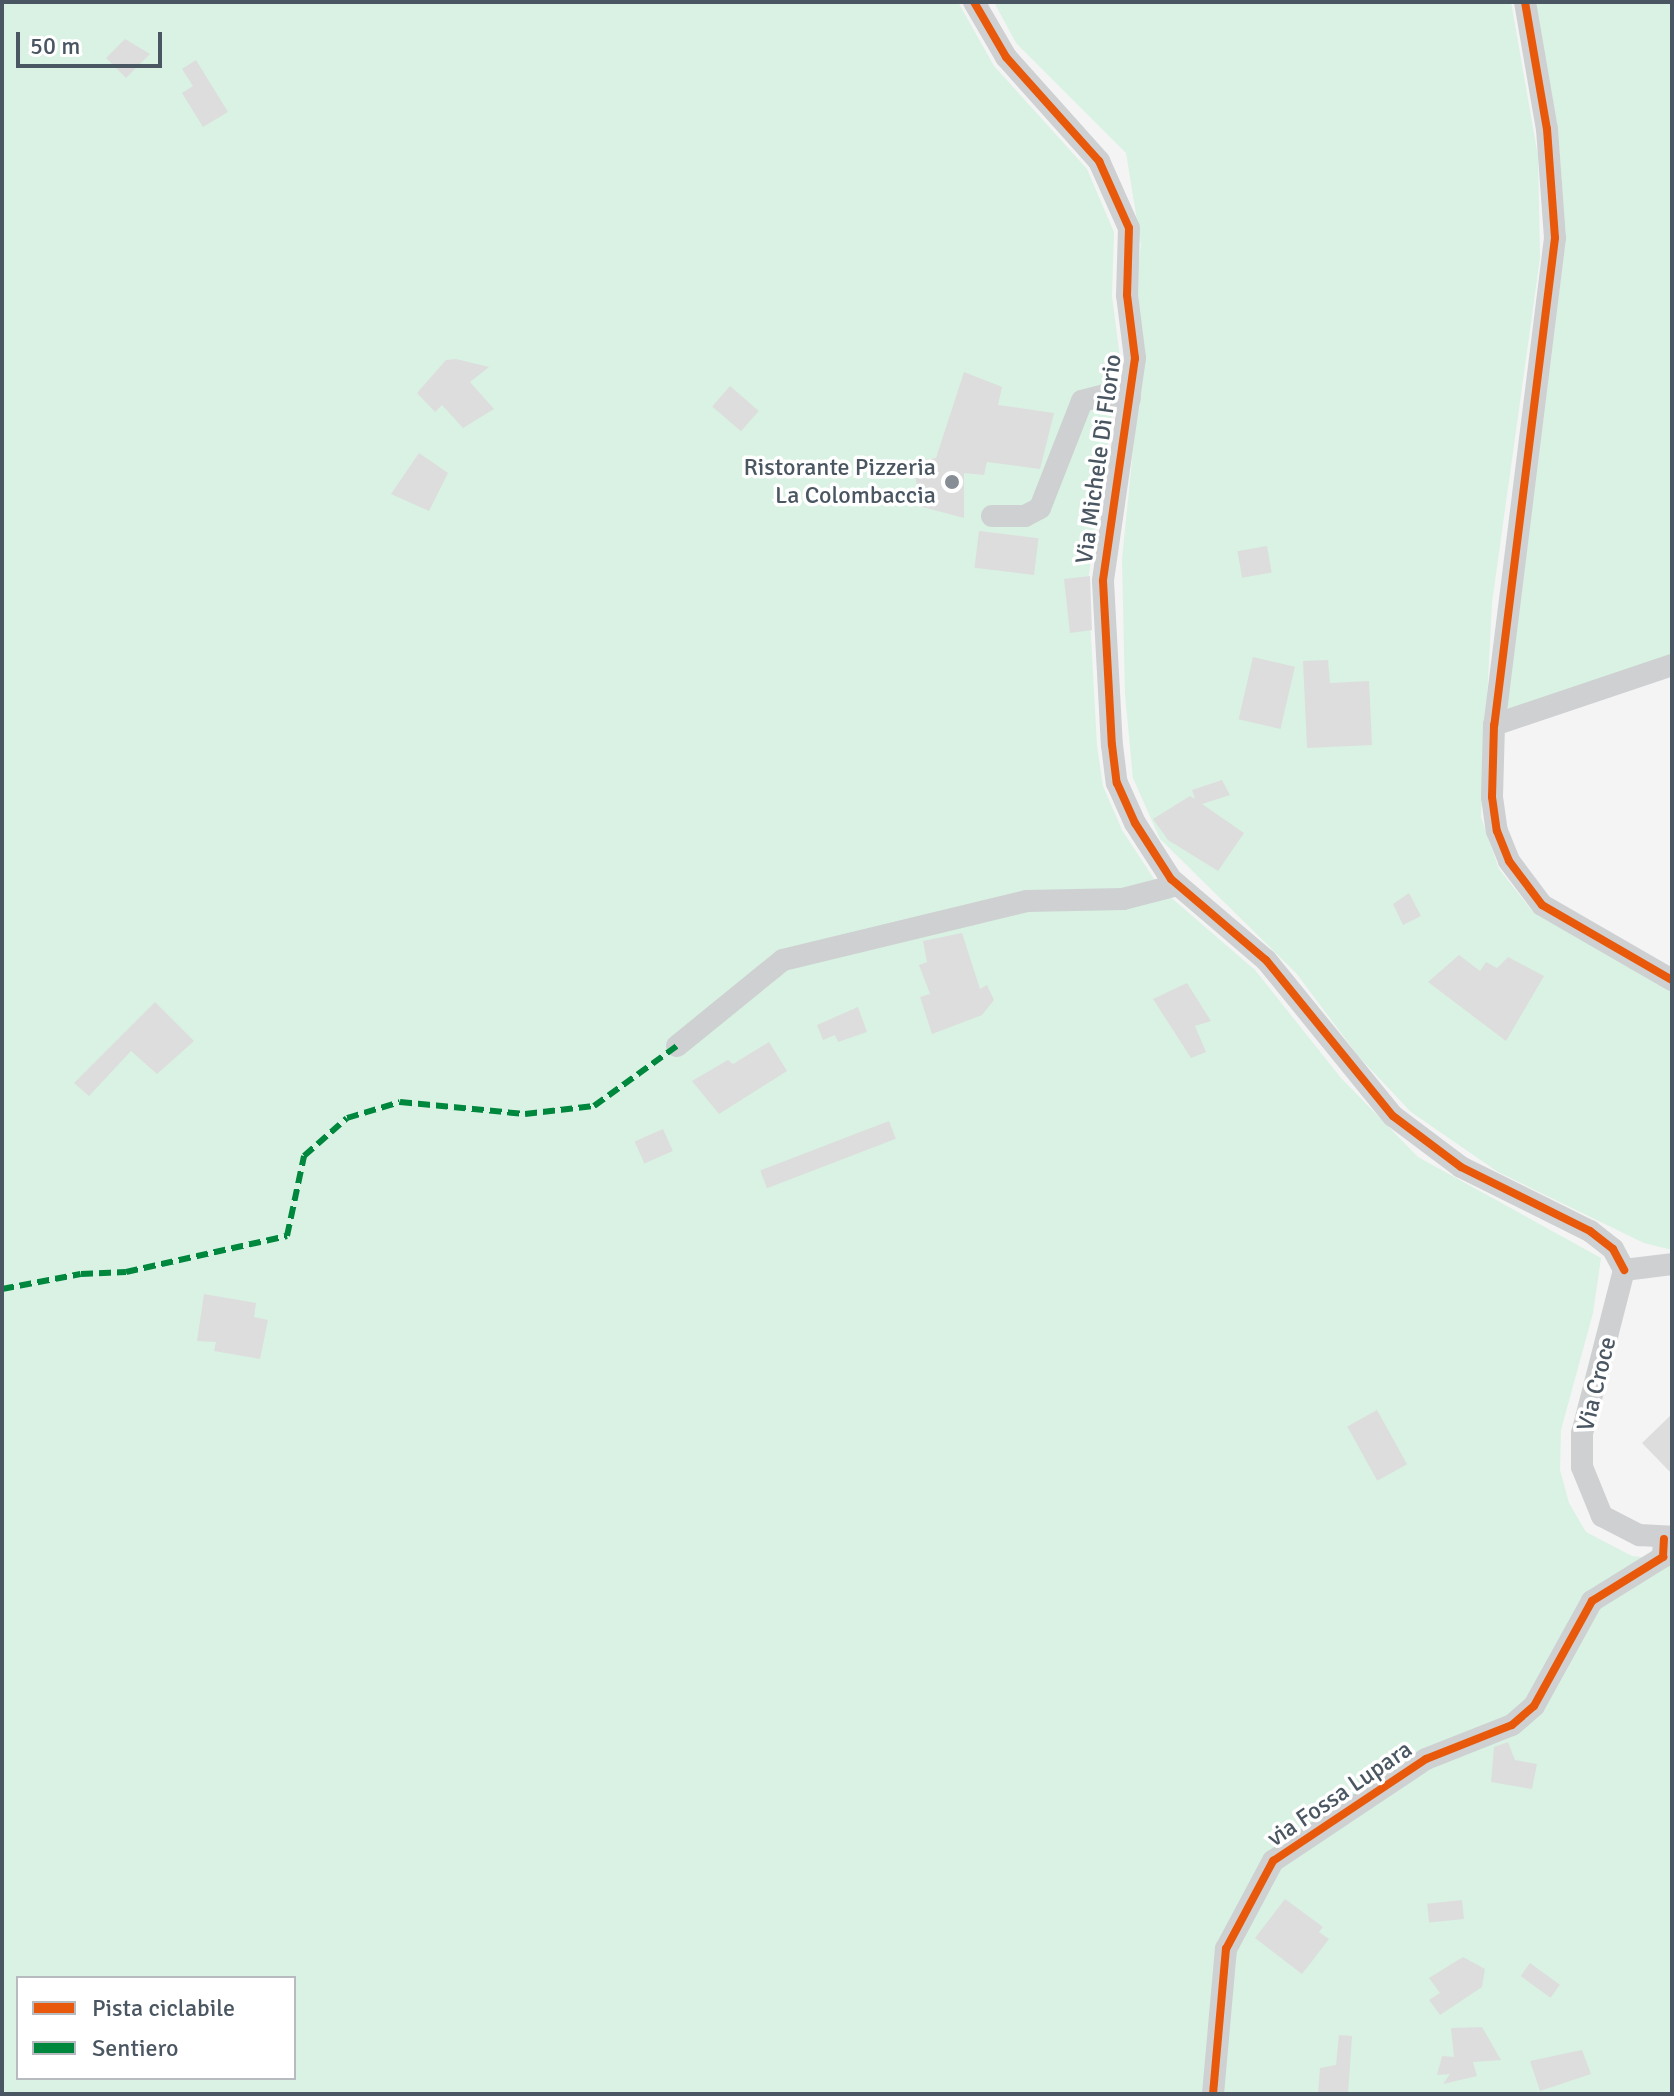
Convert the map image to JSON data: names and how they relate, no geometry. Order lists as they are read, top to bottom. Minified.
{"streets":{"street":["Via Michele Di Florio","Via Croce","via Fossa Lupara"]},"crossings":[["Via Michele Di Florio","Via Croce"],["Via Croce","via Fossa Lupara"]],"places":["Ristorante Pizzeria La Colombaccia"],"legend":["Pista ciclabile","Sentiero"],"scale_bar":"50 m"}
